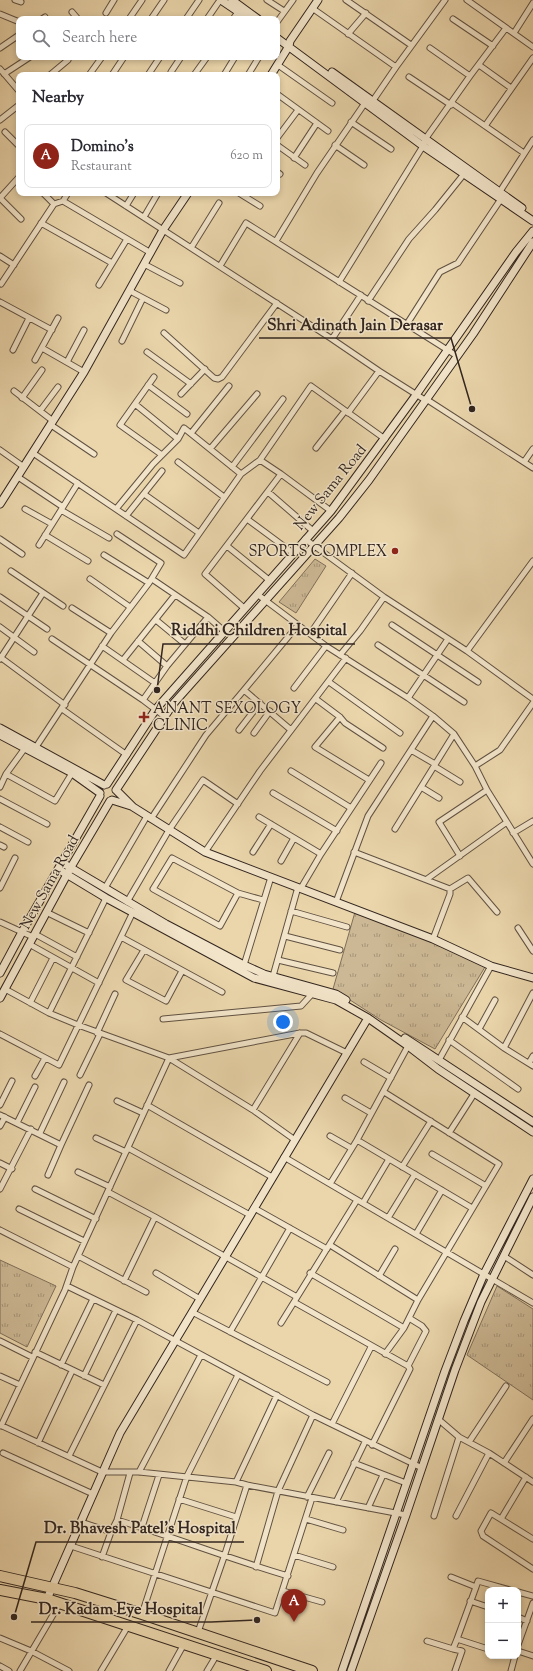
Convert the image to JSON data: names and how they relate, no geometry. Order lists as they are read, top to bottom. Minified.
{"streets":{"street":["New Sama Road"]},"places":{"other":["Shri Adinath Jain Derasar","SPORTS COMPLEX","Riddhi Children Hospital","Dr. Bhavesh Patel's Hospital","Dr. Kadam Eye Hospital"],"health":["ANANT SEXOLOGY CLINIC"]},"page":{"search":"Search here","heading":"Nearby","list":[{"mark":"A","name":"Domino's","note":"Restaurant","value":"620 m"}],"map_buttons":["+","−"],"pins":"A"}}
